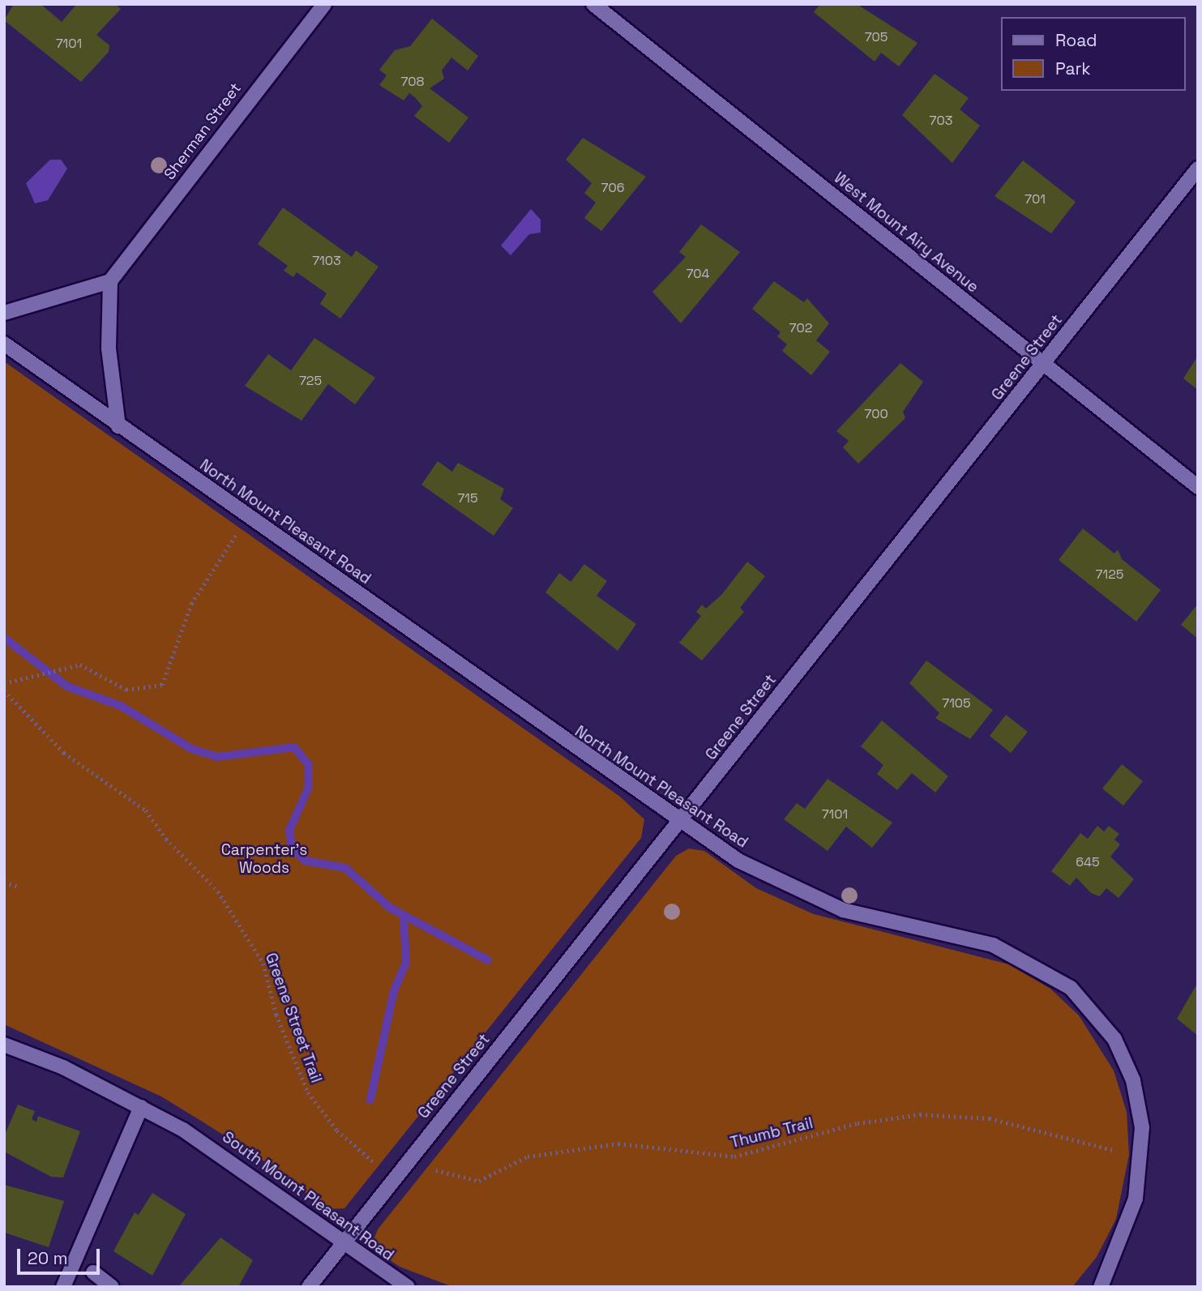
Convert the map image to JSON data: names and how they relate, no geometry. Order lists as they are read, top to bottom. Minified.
{"streets":{"street":["Sherman Street","West Mount Airy Avenue","Greene Street","North Mount Pleasant Road","South Mount Pleasant Road"],"path":["Greene Street Trail","Thumb Trail"]},"crossings":[["West Mount Airy Avenue","Greene Street"],["Greene Street","North Mount Pleasant Road"],["Greene Street","South Mount Pleasant Road"]],"parks":["Carpenter's Woods"],"house_numbers":["705","7101","708","703","706","701","7103","704","702","725","700","715","7125","7105","7101","645"],"legend":["Road","Park"],"scale_bar":"20 m"}
